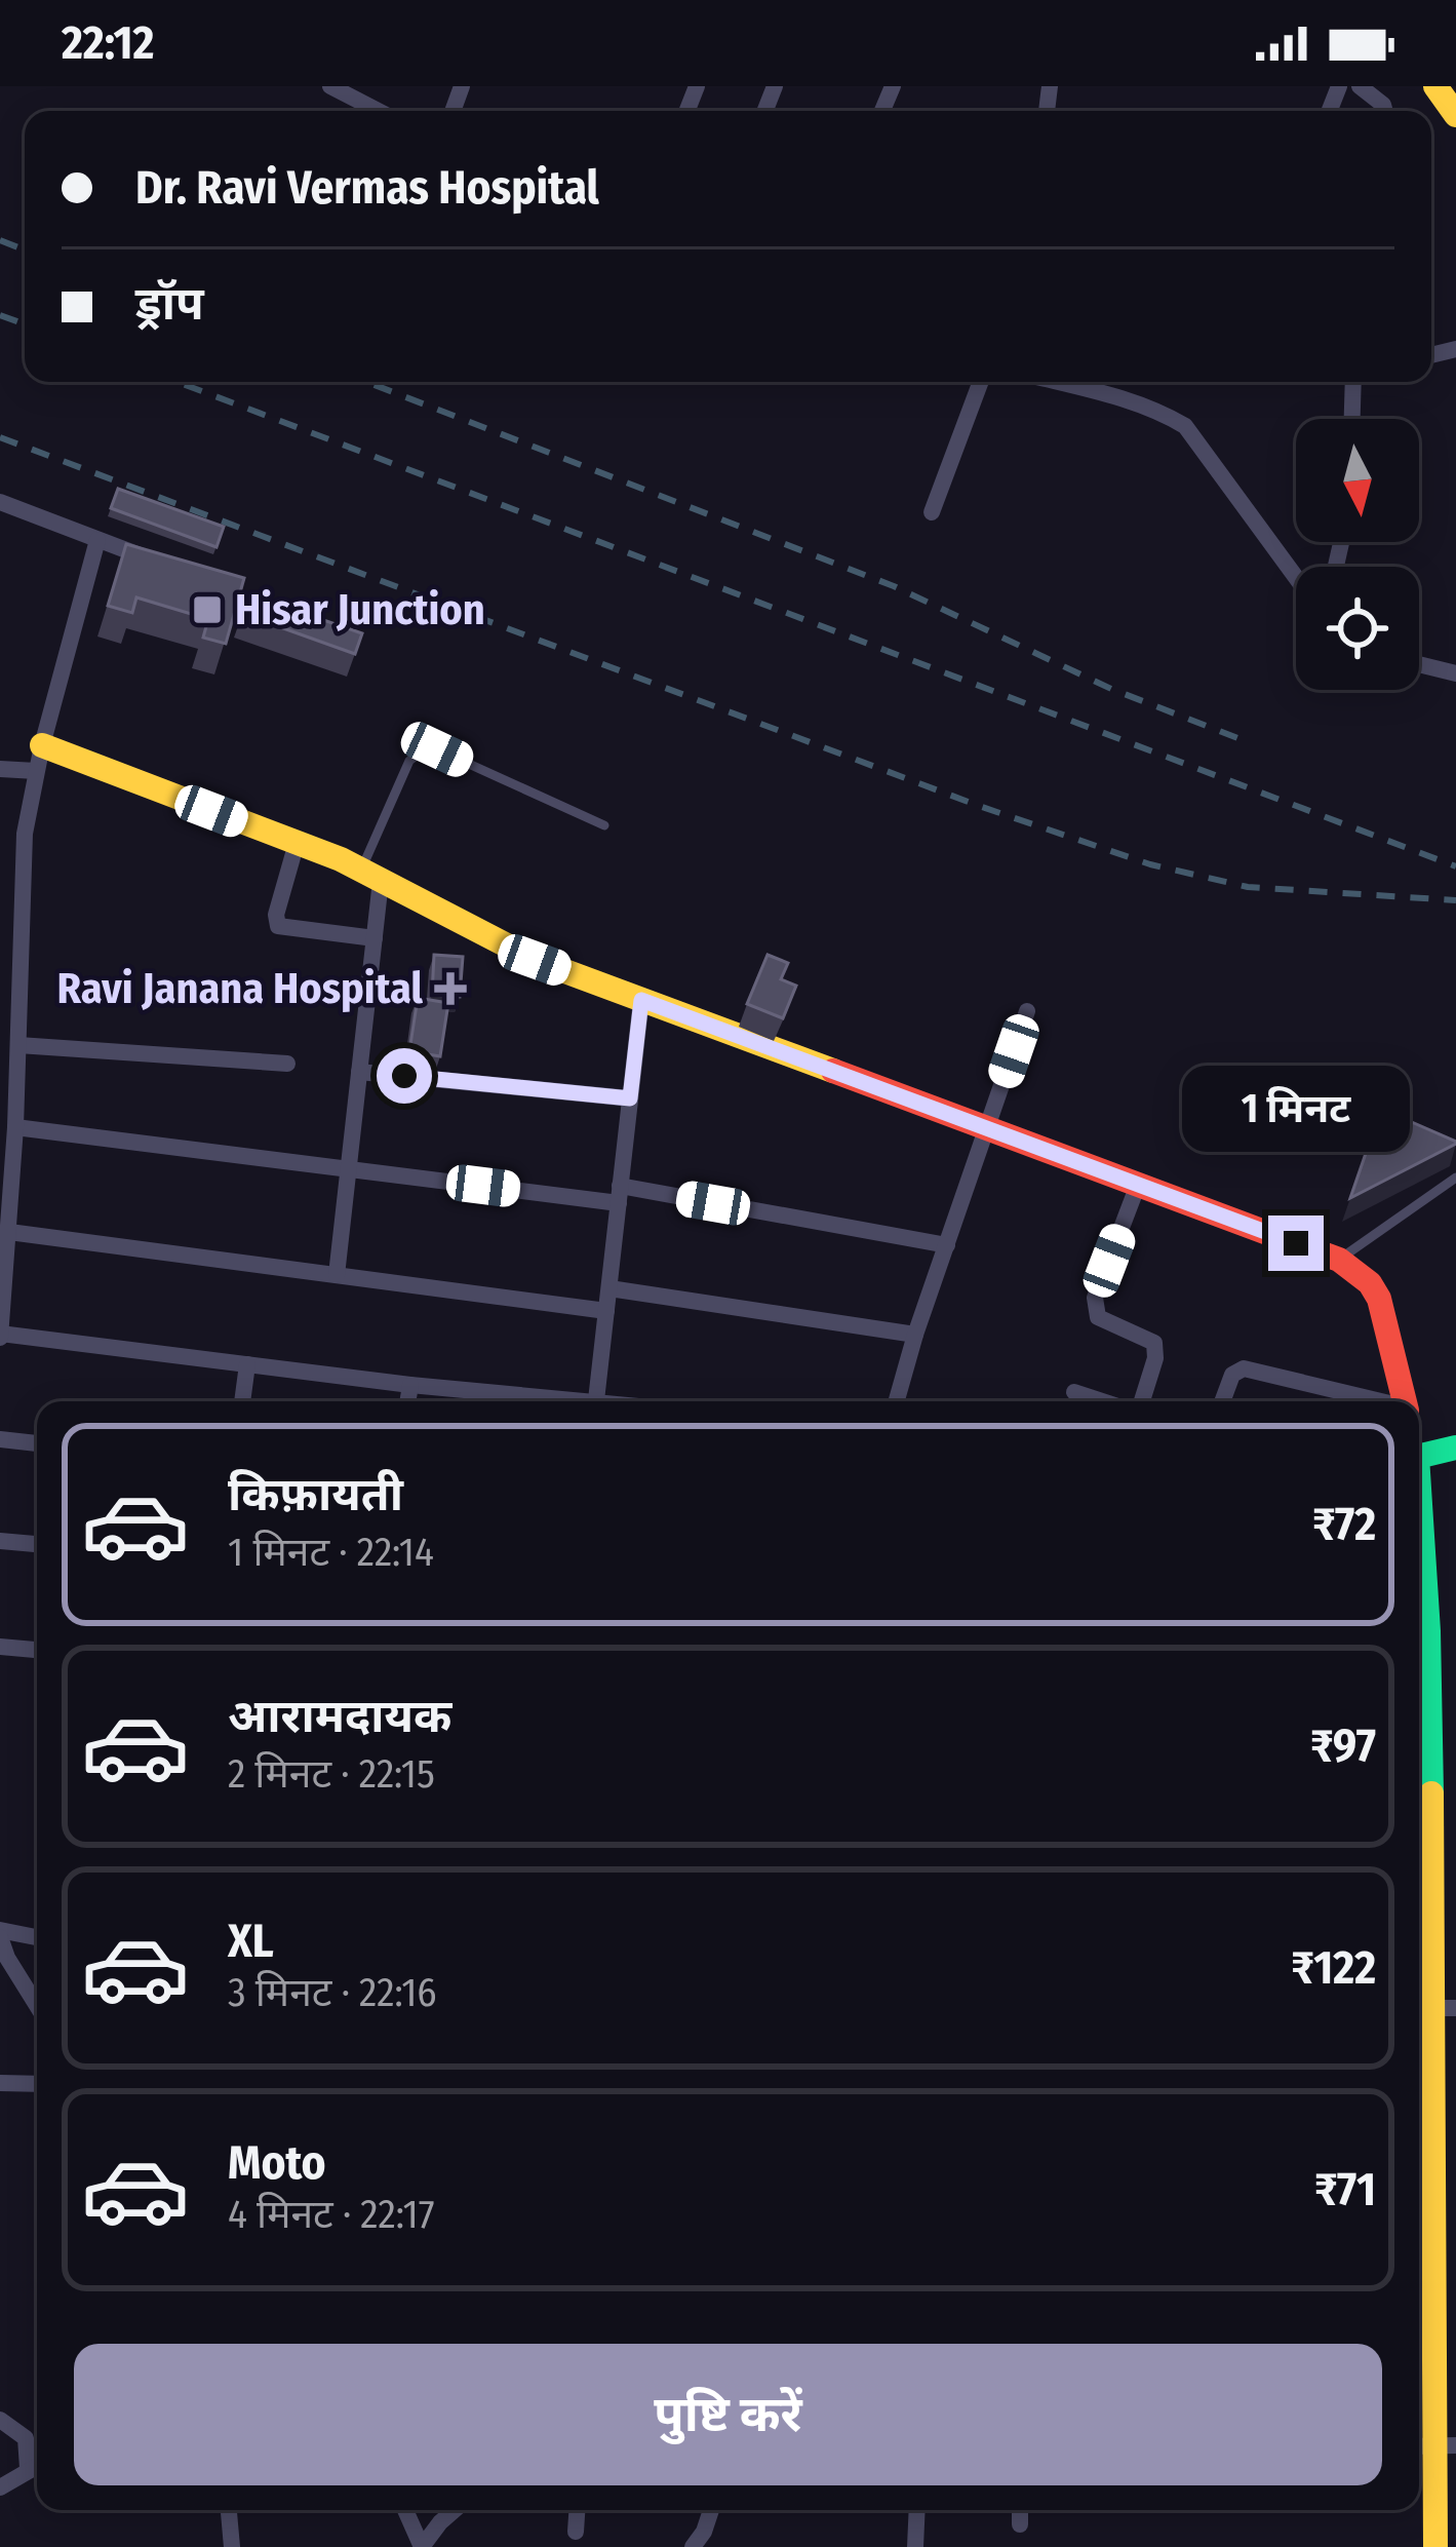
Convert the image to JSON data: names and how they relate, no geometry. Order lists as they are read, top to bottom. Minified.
{"places":{"transit":["Hisar Junction"],"health":["Ravi Janana Hospital"]},"north":"bottom","page":{"status":"22:12","banner":["Dr. Ravi Vermas Hospital","ड्रॉप"],"bubble":"1 मिनट","list":[{"name":"किफ़ायती","note":"1 मिनट · 22:14","value":"₹72"},{"name":"आरामदायक","note":"2 मिनट · 22:15","value":"₹97"},{"name":"XL","note":"3 मिनट · 22:16","value":"₹122"},{"name":"Moto","note":"4 मिनट · 22:17","value":"₹71"}],"buttons":"पुष्टि करें"}}
